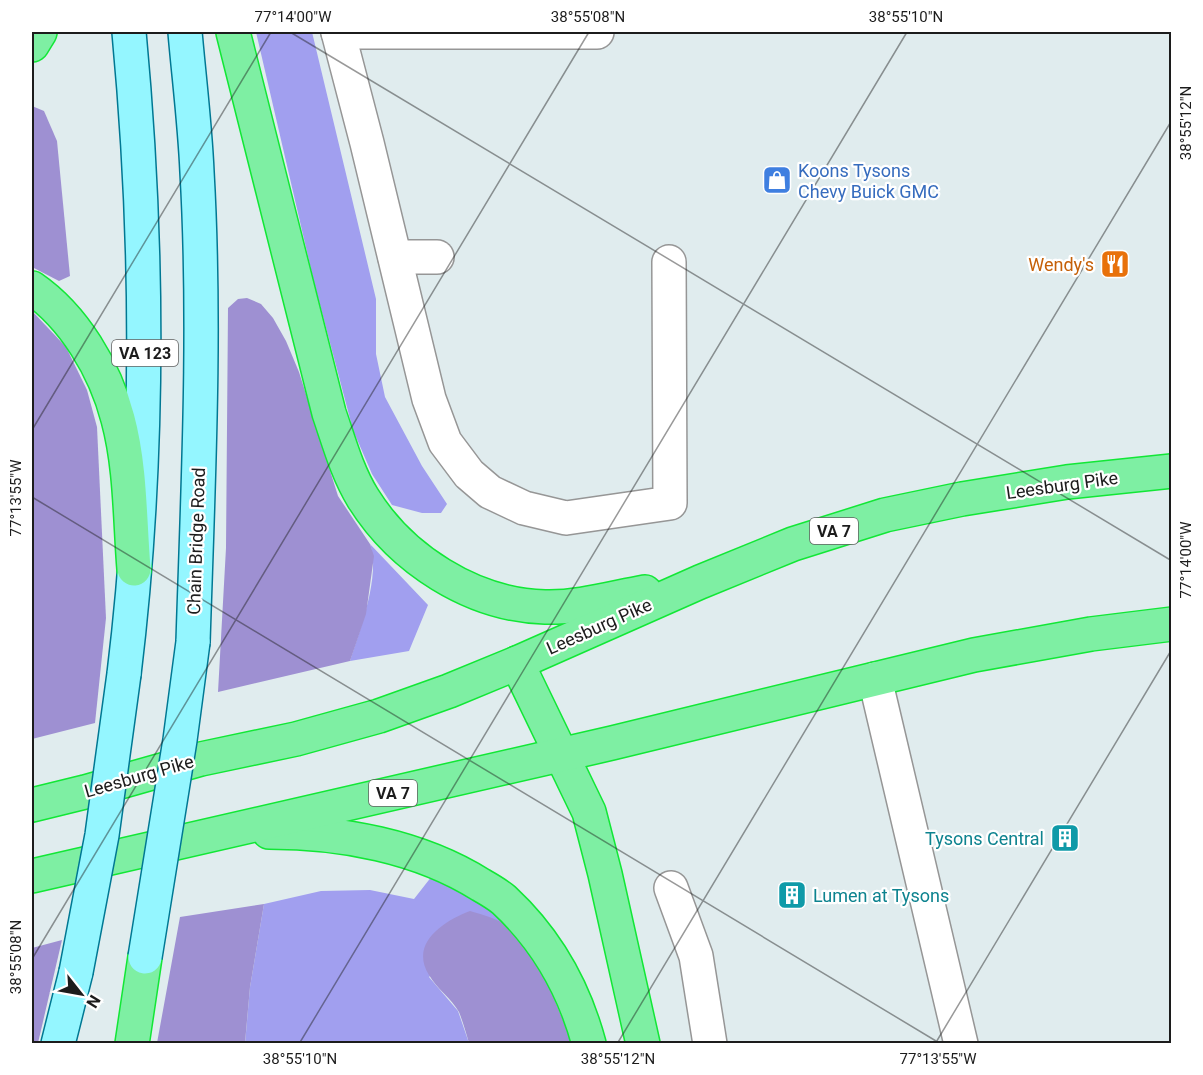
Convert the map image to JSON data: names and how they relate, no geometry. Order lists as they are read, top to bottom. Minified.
{"streets":{"highway":["Leesburg Pike","VA 7"],"main road":["VA 123","Chain Bridge Road"]},"places":{"shop":["Koons Tysons Chevy Buick GMC"],"restaurant":["Wendy's"],"building":["Tysons Central","Lumen at Tysons"]},"north":"bottom right","coordinates":["77°14'00\"W","38°55'08\"N","38°55'10\"N","38°55'12\"N","77°13'55\"W"]}
